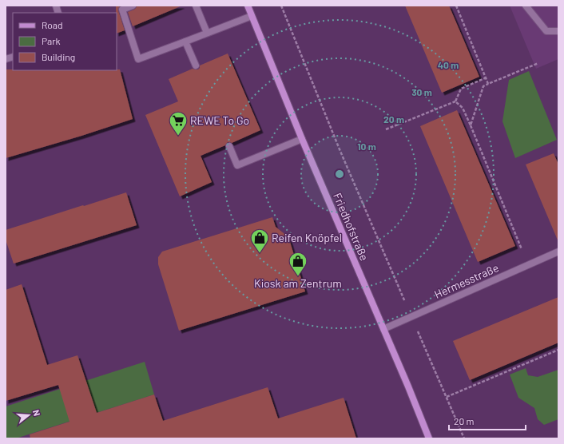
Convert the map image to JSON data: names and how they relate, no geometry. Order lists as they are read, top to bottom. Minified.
{"streets":{"main road":["Friedhofstraße"],"lane":["Hermesstraße"]},"crossings":[["Friedhofstraße","Hermesstraße"]],"places":{"supermarket":["REWE To Go"],"shop":["Reifen Knöpfel","Kiosk am Zentrum"]},"legend":["Road","Park","Building"],"scale_bar":"20 m","north":"right","rings":["40 m","30 m","20 m","10 m"]}
